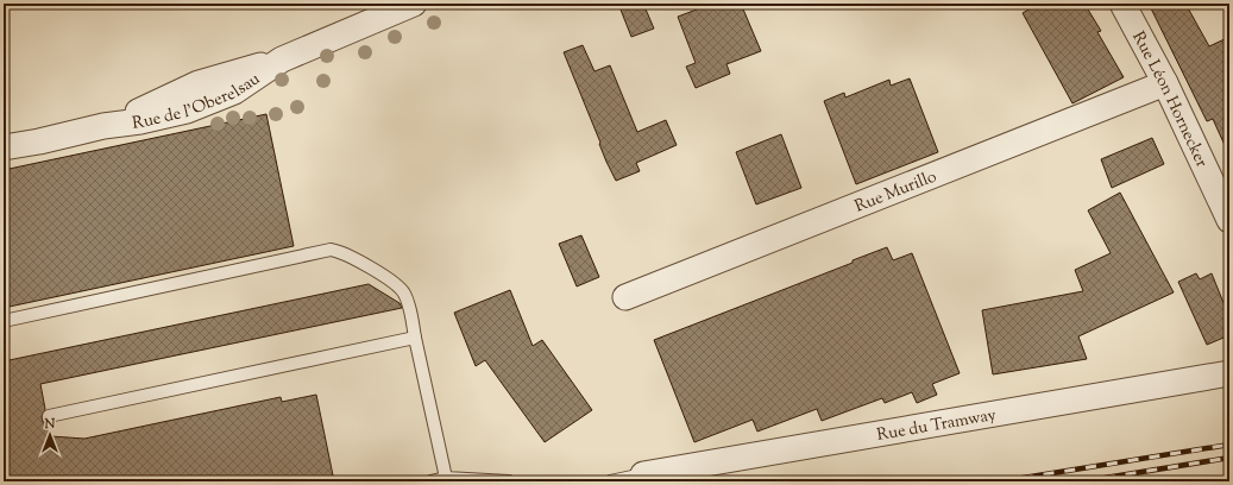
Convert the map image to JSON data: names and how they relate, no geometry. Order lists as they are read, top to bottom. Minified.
{"streets":{"street":["Rue de l'Oberelsau","Rue Léon Hornecker","Rue Murillo","Rue du Tramway"]},"crossings":[["Rue Léon Hornecker","Rue Murillo"]],"north":"top"}
